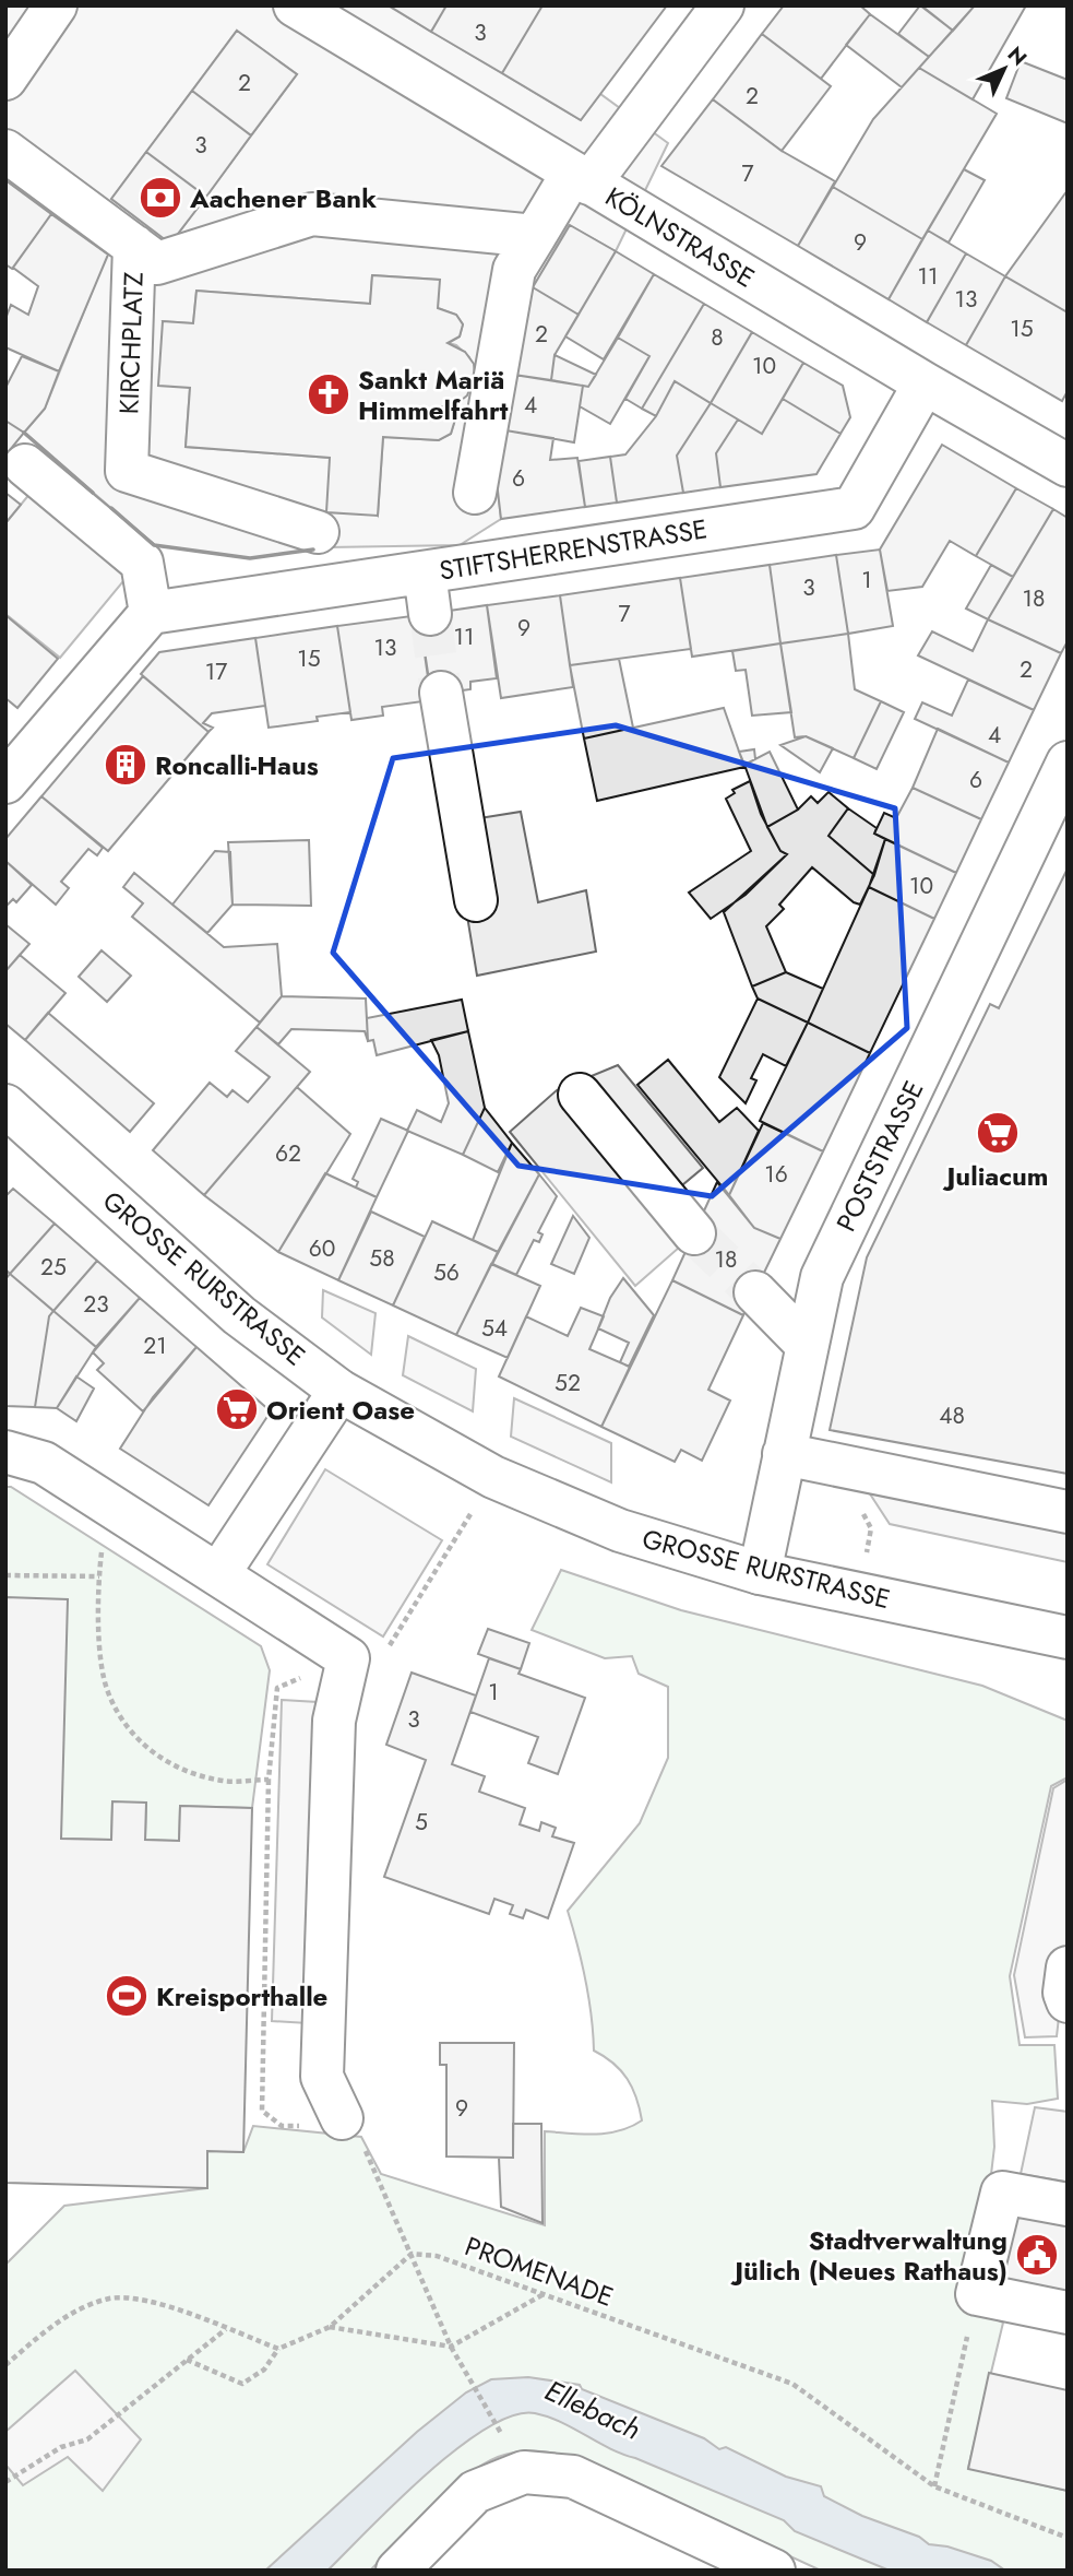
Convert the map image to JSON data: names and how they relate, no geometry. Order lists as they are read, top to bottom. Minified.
{"streets":{"street":["KÖLNSTRASSE","KIRCHPLATZ","STIFTSHERRENSTRASSE","POSTSTRASSE","GROSSE RURSTRASSE"],"path":["PROMENADE"]},"crossings":[["KÖLNSTRASSE","STIFTSHERRENSTRASSE"],["POSTSTRASSE","GROSSE RURSTRASSE"]],"water":["Ellebach"],"places":{"bank":["Aachener Bank"],"church":["Sankt Mariä Himmelfahrt"],"building":["Roncalli-Haus"],"supermarket":["Juliacum","Orient Oase"],"sports":["Kreisporthalle"],"public building":["Stadtverwaltung Jülich (Neues Rathaus)"]},"house_numbers":["3","2","2","3","7","9","11","13","15","2","8","10","4","6","1","3","18","7","9","11","13","15","2","17","4","6","10","62","16","60","58","18","25","56","23","54","21","52","48","1","3","5","9"],"north":"top right"}
